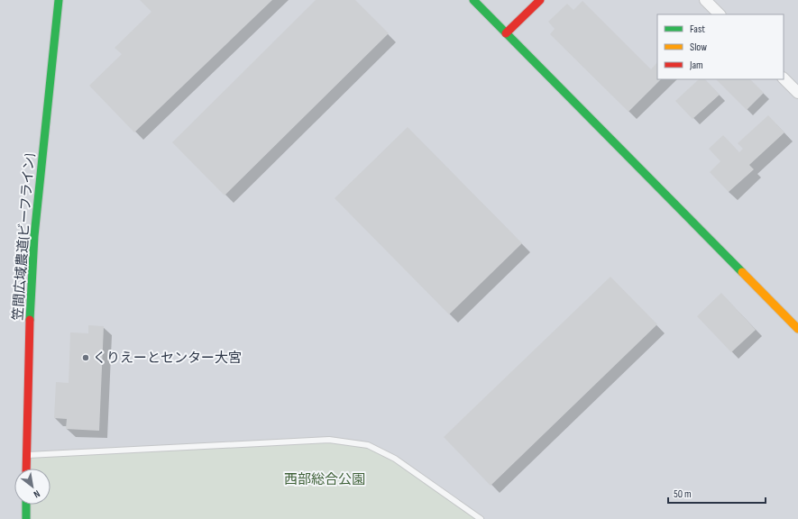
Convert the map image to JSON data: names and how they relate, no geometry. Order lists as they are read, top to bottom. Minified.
{"streets":{"street":["笠間広域農道(ビーフライン)"]},"parks":["西部総合公園"],"places":["くりえーとセンター大宮"],"legend":["Fast","Slow","Jam"],"scale_bar":"50 m","north":"bottom right"}
